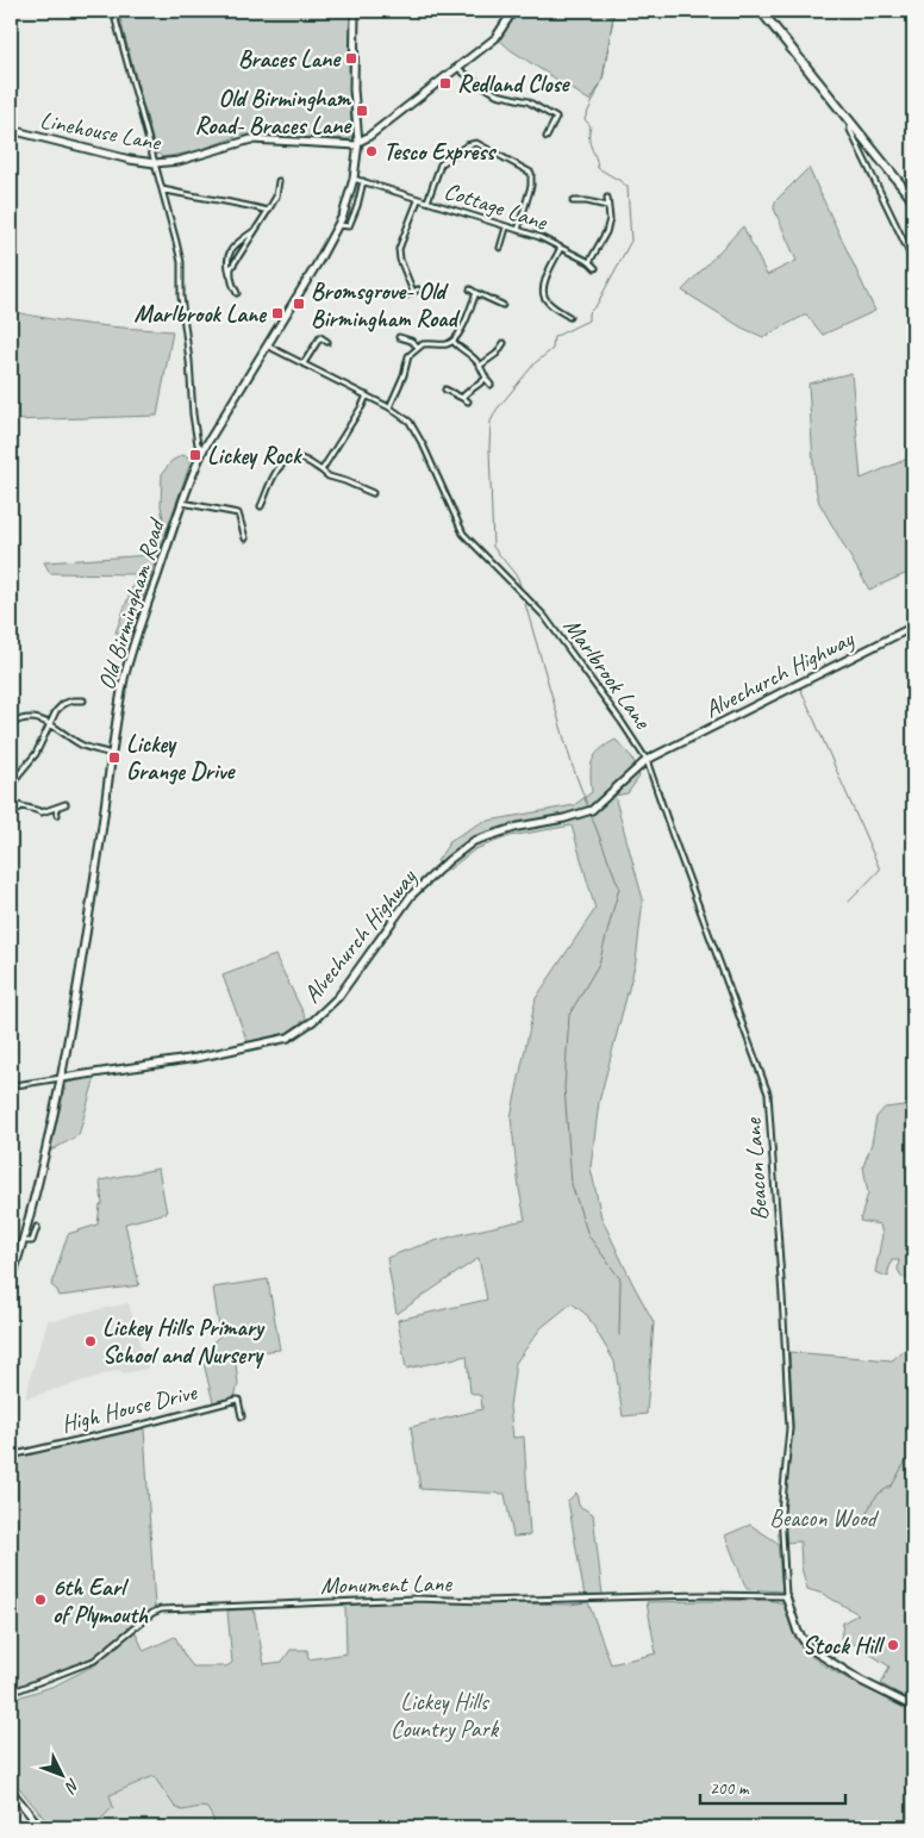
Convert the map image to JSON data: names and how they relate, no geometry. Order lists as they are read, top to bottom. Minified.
{"streets":{"street":["Linehouse Lane","Cottage Lane","Old Birmingham Road","Marlbrook Lane","Alvechurch Highway","Beacon Lane","High House Drive","Monument Lane"]},"crossings":[["Linehouse Lane","Old Birmingham Road"],["Cottage Lane","Old Birmingham Road"],["Old Birmingham Road","Marlbrook Lane"],["Old Birmingham Road","Alvechurch Highway"],["Marlbrook Lane","Alvechurch Highway"],["Marlbrook Lane","Beacon Lane"],["Alvechurch Highway","Beacon Lane"],["Beacon Lane","Monument Lane"]],"parks":["Beacon Wood","Lickey Hills Country Park"],"places":{"transit":["Braces Lane","Redland Close","Old Birmingham Road- Braces Lane","Bromsgrove- Old Birmingham Road","Marlbrook Lane","Lickey Rock","Lickey Grange Drive"],"other":["Tesco Express","Lickey Hills Primary School and Nursery","6th Earl of Plymouth","Stock Hill"]},"scale_bar":"200 m","north":"bottom right"}
